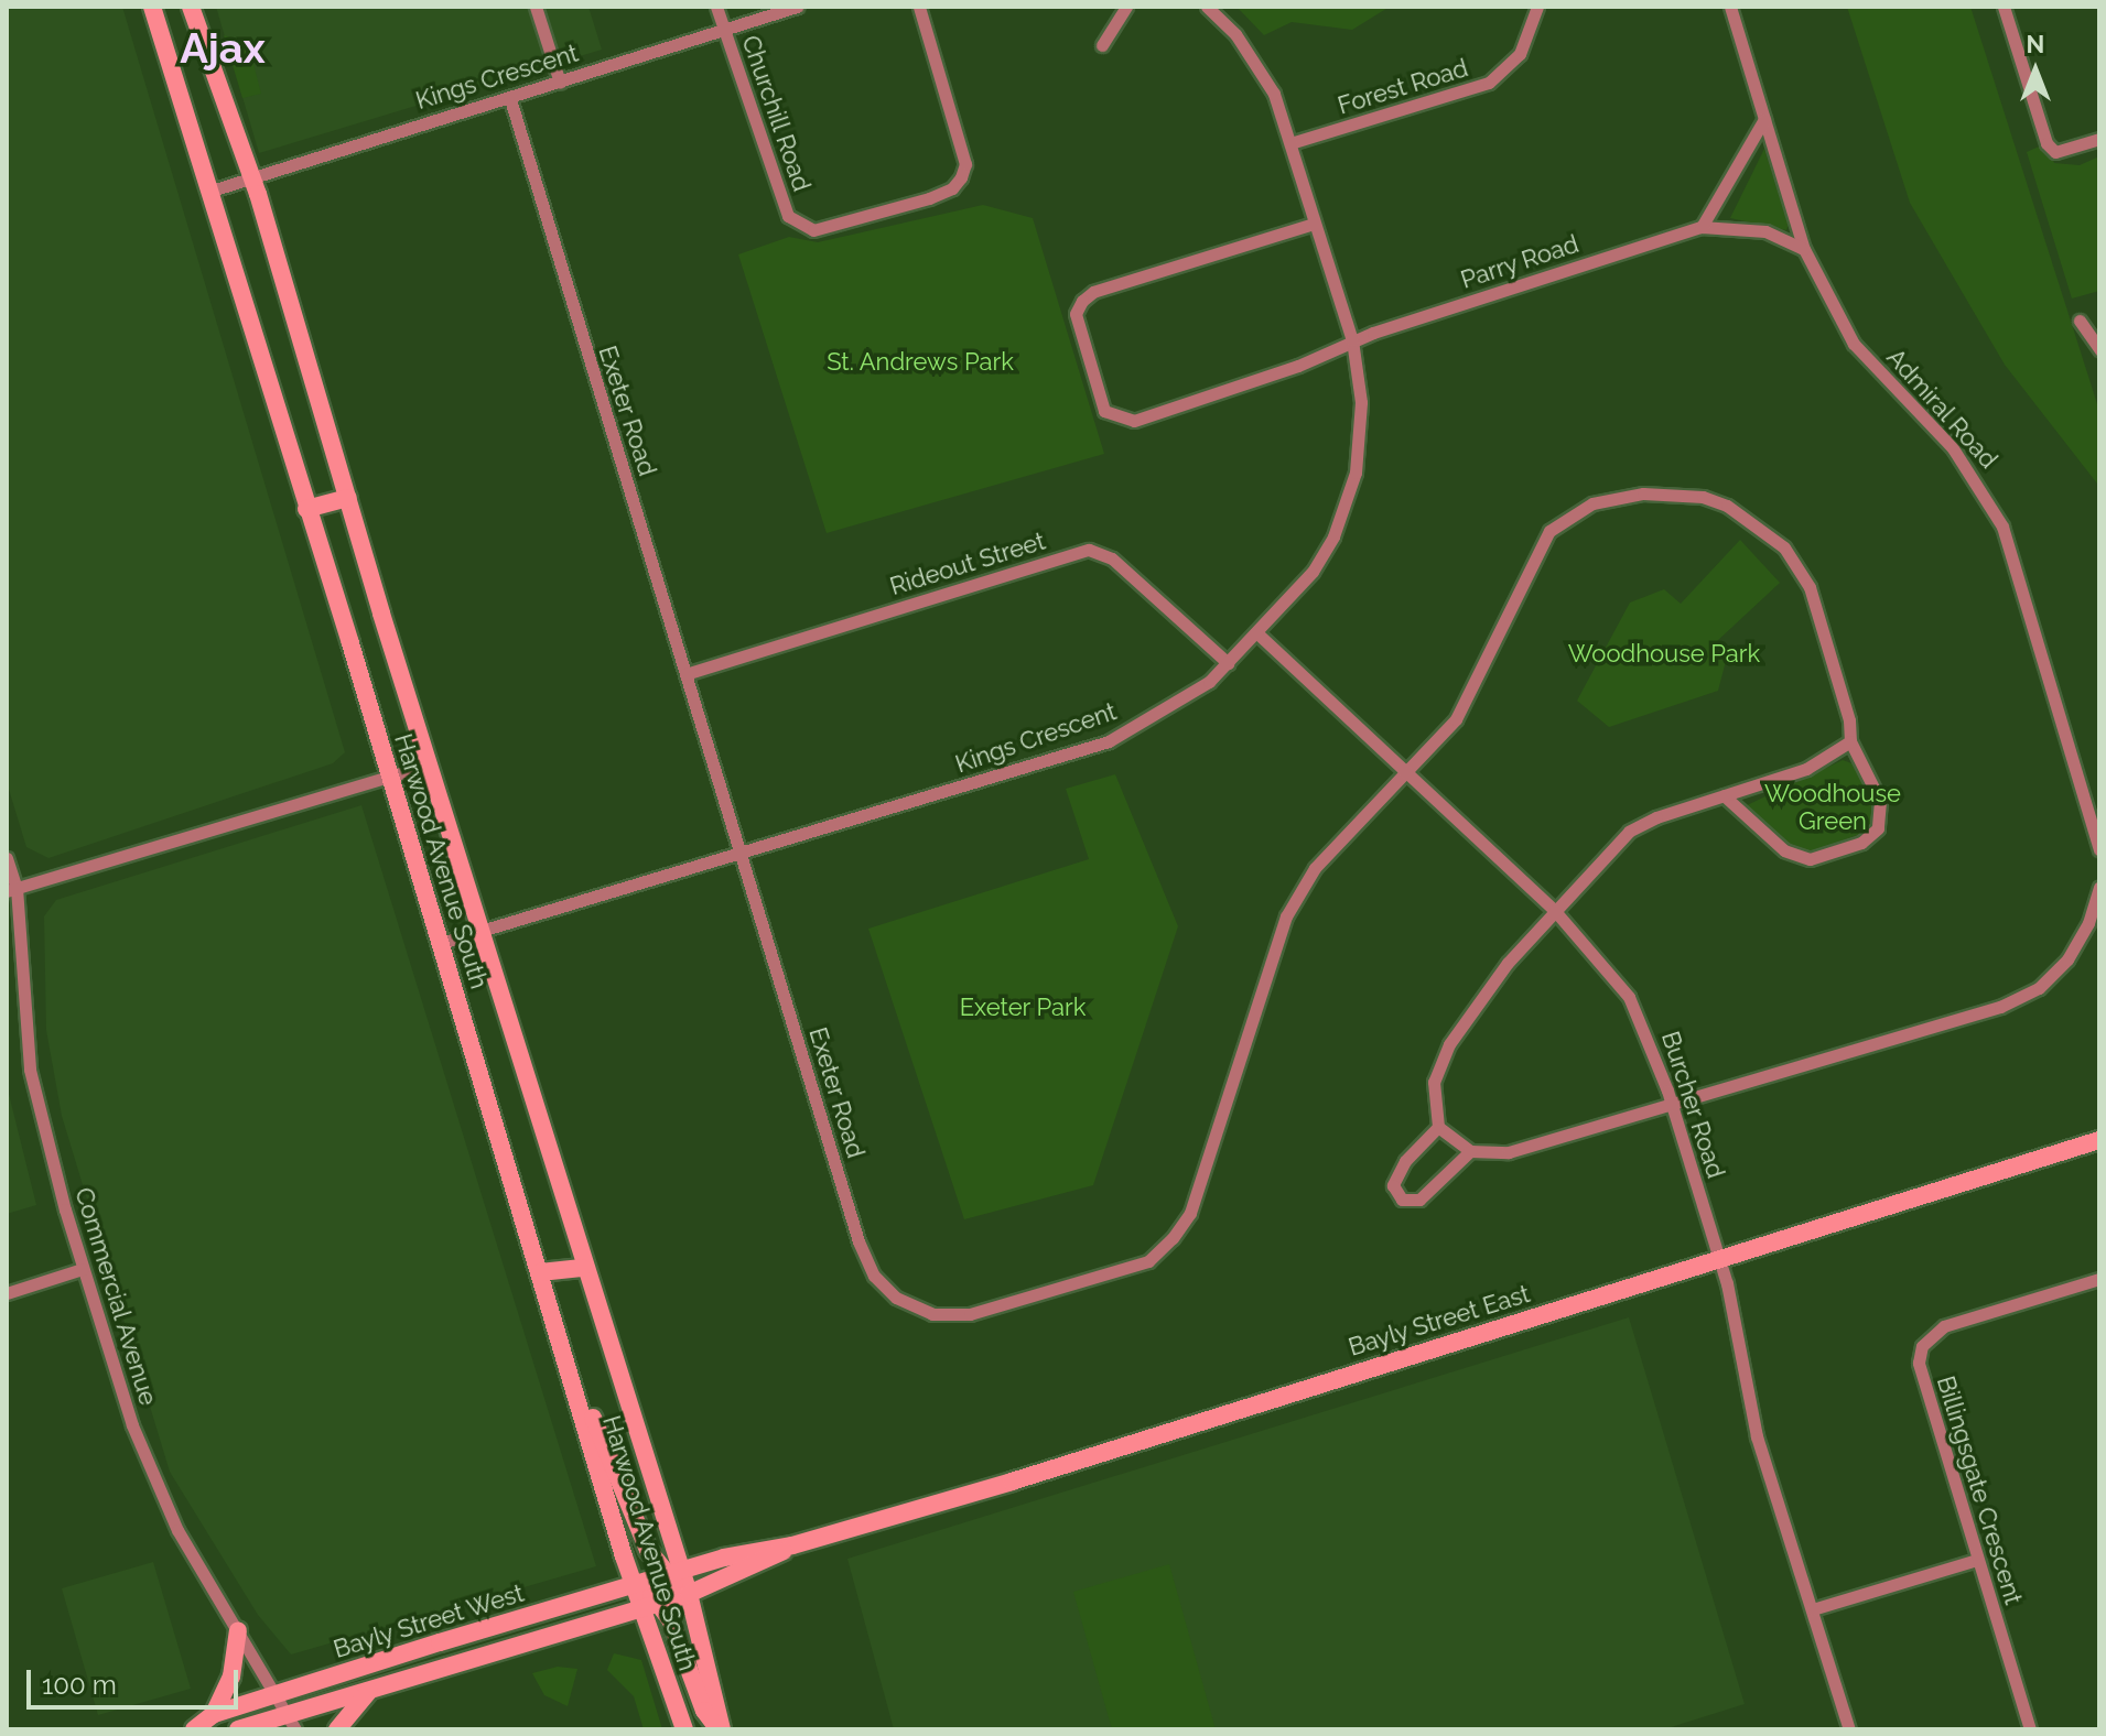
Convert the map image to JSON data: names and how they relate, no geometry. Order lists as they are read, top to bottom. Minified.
{"streets":{"main road":["Harwood Avenue South","Bayly Street East","Bayly Street West"],"street":["Kings Crescent","Forest Road","Churchill Road","Parry Road","Admiral Road","Exeter Road","Rideout Street","Burcher Road","Commercial Avenue","Billingsgate Crescent"]},"crossings":[["Kings Crescent","Forest Road"],["Kings Crescent","Churchill Road"],["Kings Crescent","Parry Road"],["Kings Crescent","Exeter Road"],["Kings Crescent","Rideout Street"],["Kings Crescent","Harwood Avenue South"],["Kings Crescent","Burcher Road"],["Parry Road","Admiral Road"],["Exeter Road","Rideout Street"],["Exeter Road","Burcher Road"],["Harwood Avenue South","Bayly Street East"],["Harwood Avenue South","Bayly Street West"],["Burcher Road","Bayly Street East"],["Commercial Avenue","Bayly Street West"],["Bayly Street East","Bayly Street West"]],"districts":["Ajax"],"parks":["St. Andrews Park","Woodhouse Park","Woodhouse Green","Exeter Park"],"scale_bar":"100 m","north":"top"}
